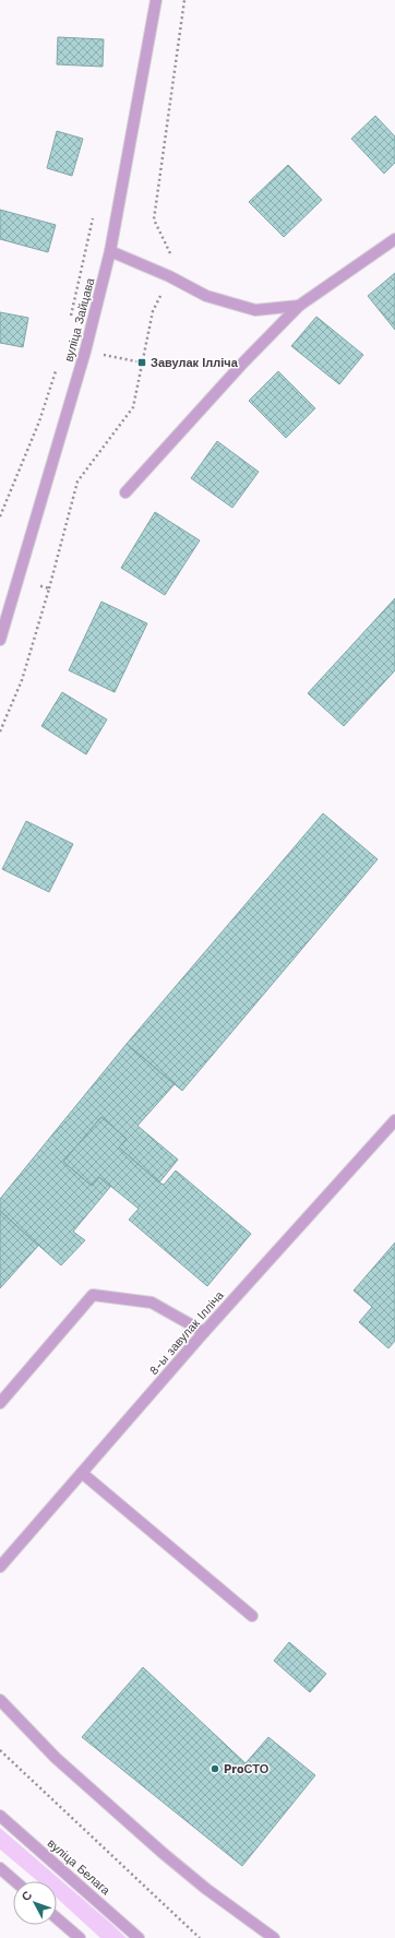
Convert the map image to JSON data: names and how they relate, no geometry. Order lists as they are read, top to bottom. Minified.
{"streets":{"street":["вуліца Зайцава","8-ы завулак Ілліча","вуліца Белага"]},"places":{"transit":["Завулак Ілліча"],"other":["ProСТО"]},"north":"top left"}
